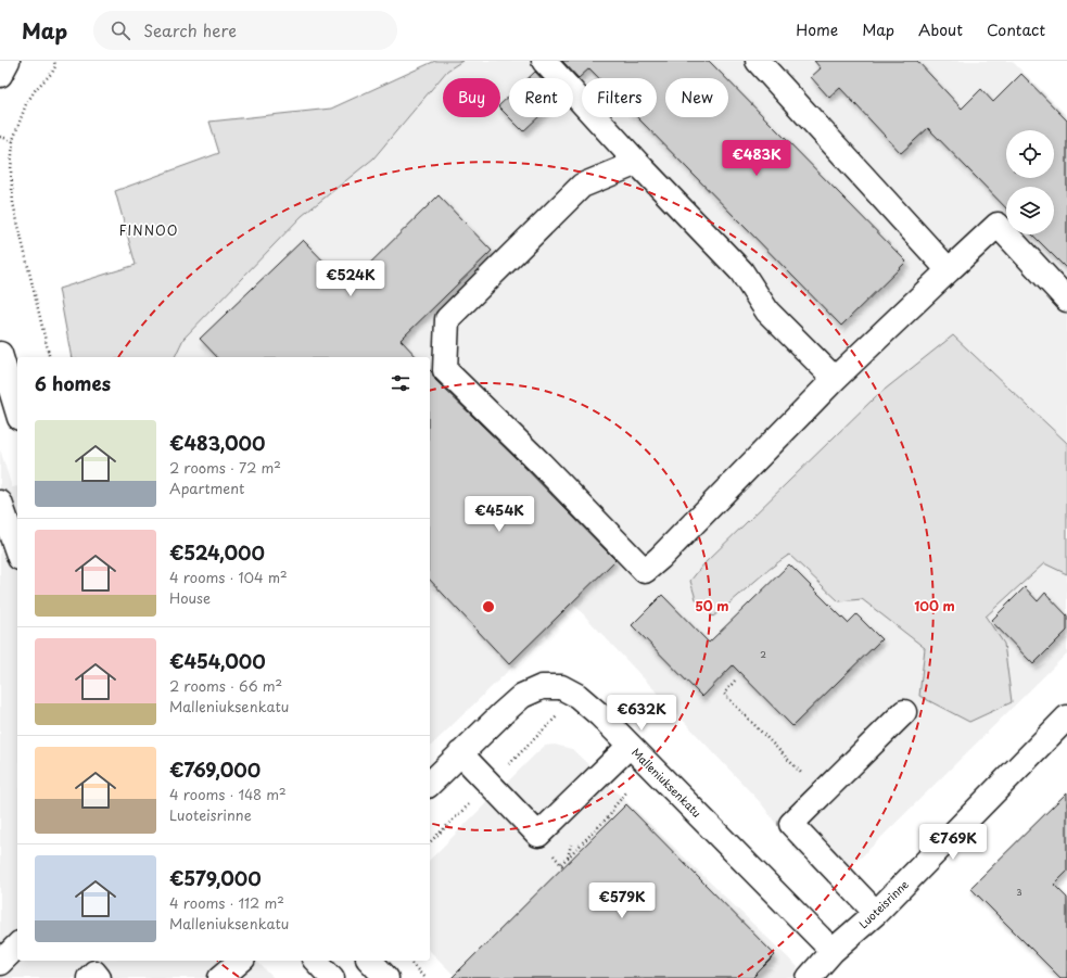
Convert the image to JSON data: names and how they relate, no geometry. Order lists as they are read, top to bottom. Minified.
{"streets":{"street":["Malleniuksenkatu","Luoteisrinne"]},"crossings":[["Malleniuksenkatu","Luoteisrinne"]],"districts":["FINNOO"],"house_numbers":["2","3"],"page":{"header":"Map","search":"Search here","nav":["Home","Map","About","Contact"],"chip":["Buy","Rent","Filters","New"],"price":["€483K","€524K","€454K","€632K","€769K","€579K"],"heading":"6 homes","list":[{"name":"€483,000","note":"2 rooms · 72 m² · Apartment"},{"name":"€524,000","note":"4 rooms · 104 m² · House"},{"name":"€454,000","note":"2 rooms · 66 m² · Malleniuksenkatu"},{"name":"€769,000","note":"4 rooms · 148 m² · Luoteisrinne"},{"name":"€579,000","note":"4 rooms · 112 m² · Malleniuksenkatu"}]},"rings":["50 m","100 m"]}
